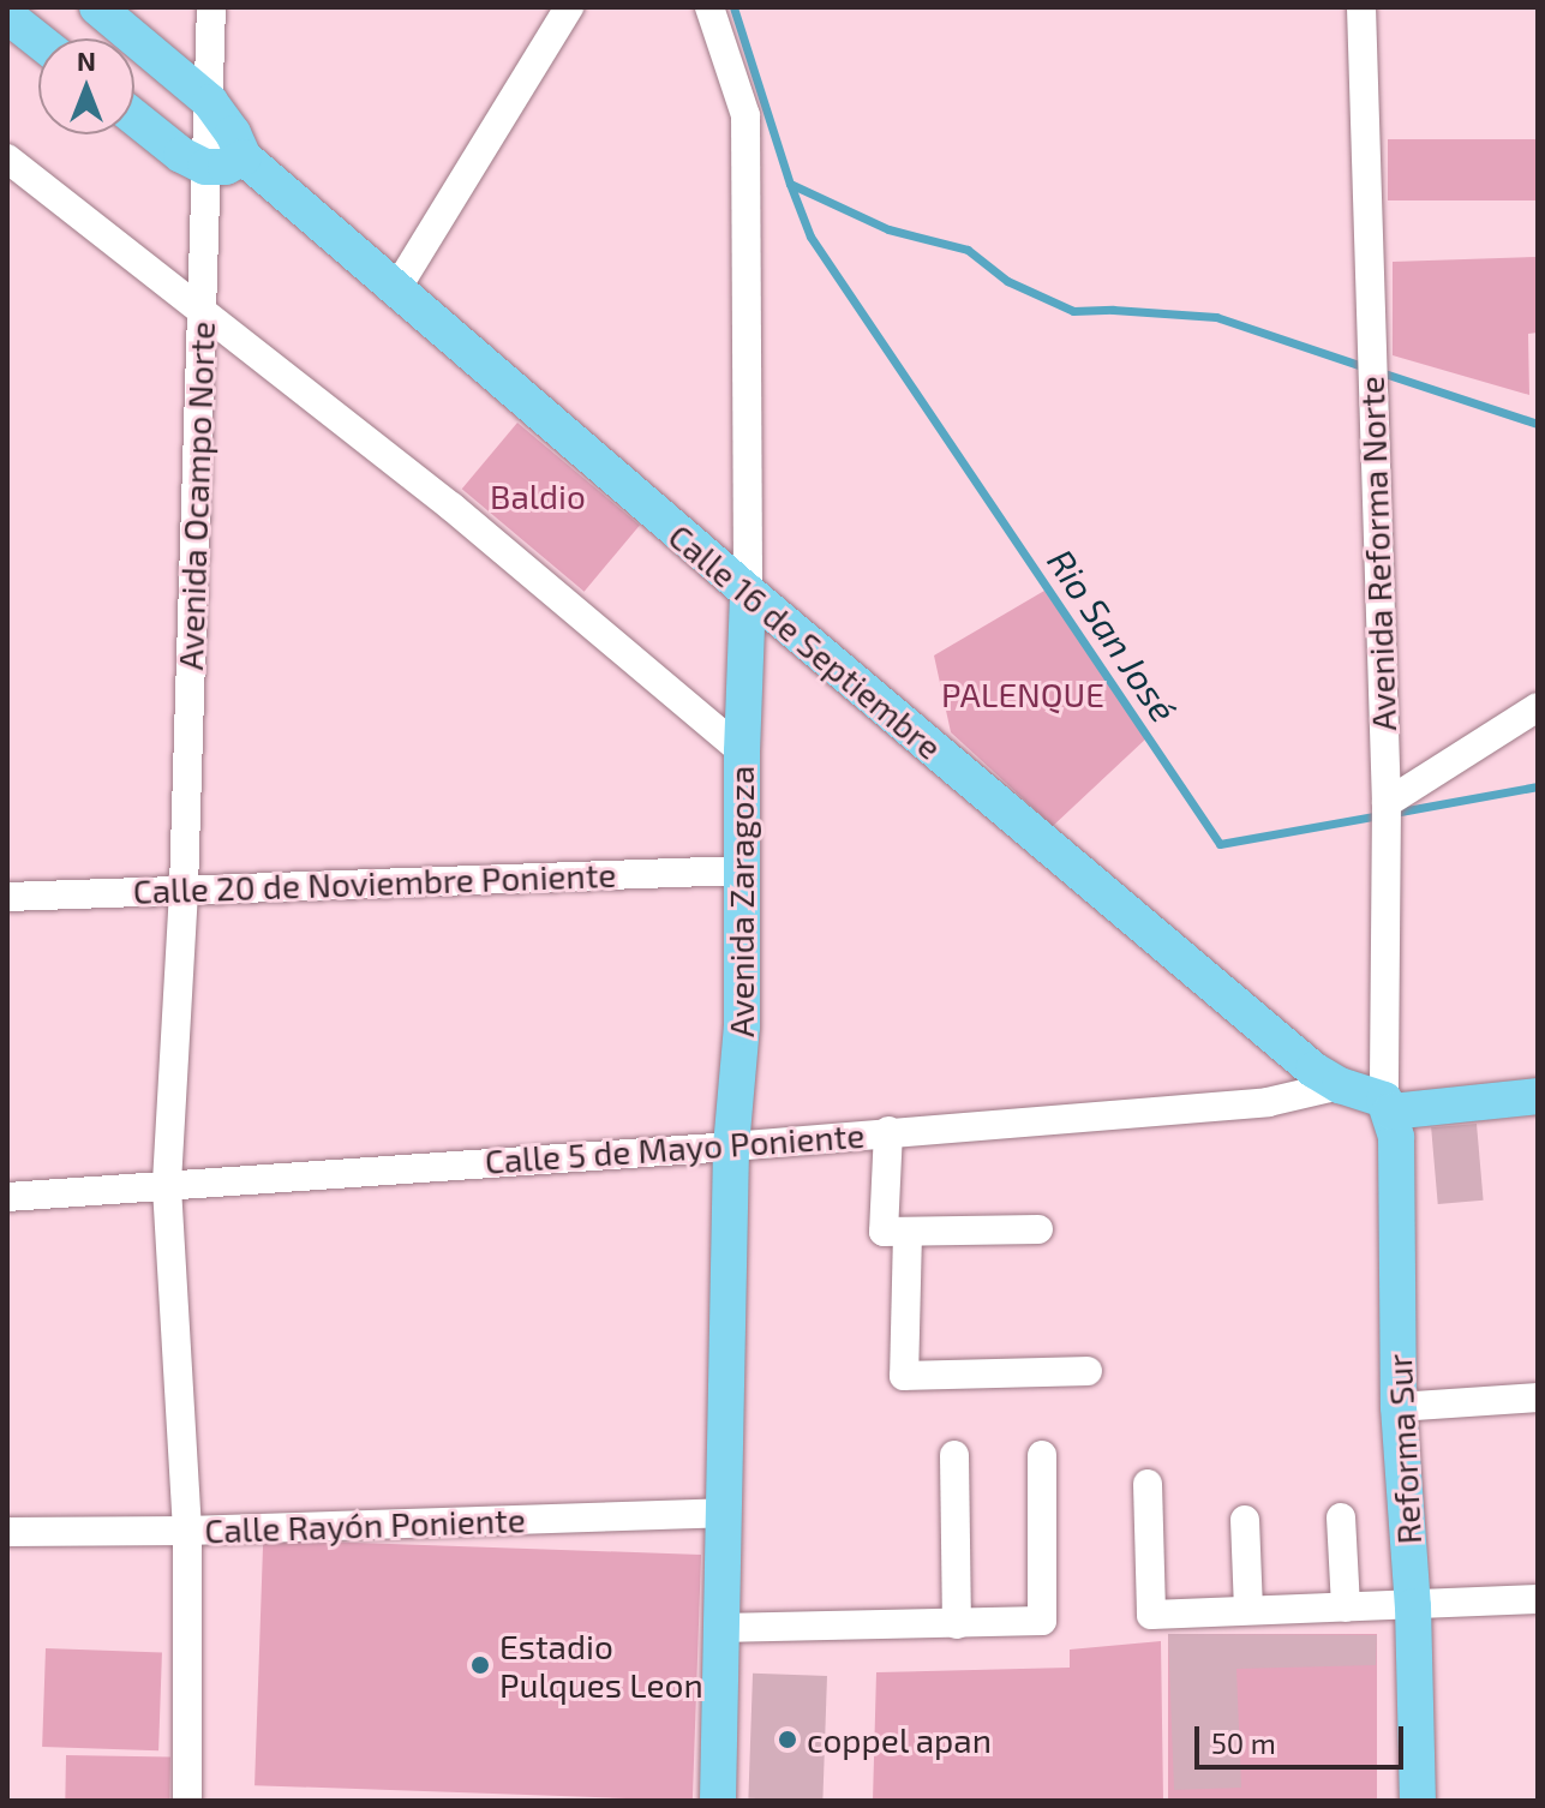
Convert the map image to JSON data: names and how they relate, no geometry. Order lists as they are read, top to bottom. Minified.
{"streets":{"main road":["Calle 16 de Septiembre","Avenida Zaragoza","Reforma Sur"],"street":["Avenida Ocampo Norte","Avenida Reforma Norte","Calle 20 de Noviembre Poniente","Calle 5 de Mayo Poniente","Calle Rayón Poniente"]},"crossings":[["Avenida Ocampo Norte","Calle 16 de Septiembre"],["Avenida Ocampo Norte","Calle 20 de Noviembre Poniente"],["Avenida Reforma Norte","Calle 16 de Septiembre"],["Avenida Reforma Norte","Reforma Sur"],["Calle 16 de Septiembre","Avenida Zaragoza"],["Calle 16 de Septiembre","Calle 5 de Mayo Poniente"],["Calle 16 de Septiembre","Reforma Sur"],["Calle 20 de Noviembre Poniente","Avenida Zaragoza"],["Avenida Zaragoza","Calle 5 de Mayo Poniente"],["Avenida Zaragoza","Calle Rayón Poniente"]],"water":["Rio San José"],"parks":["Baldio","PALENQUE"],"places":["Estadio Pulques Leon","coppel apan"],"scale_bar":"50 m","north":"top"}
